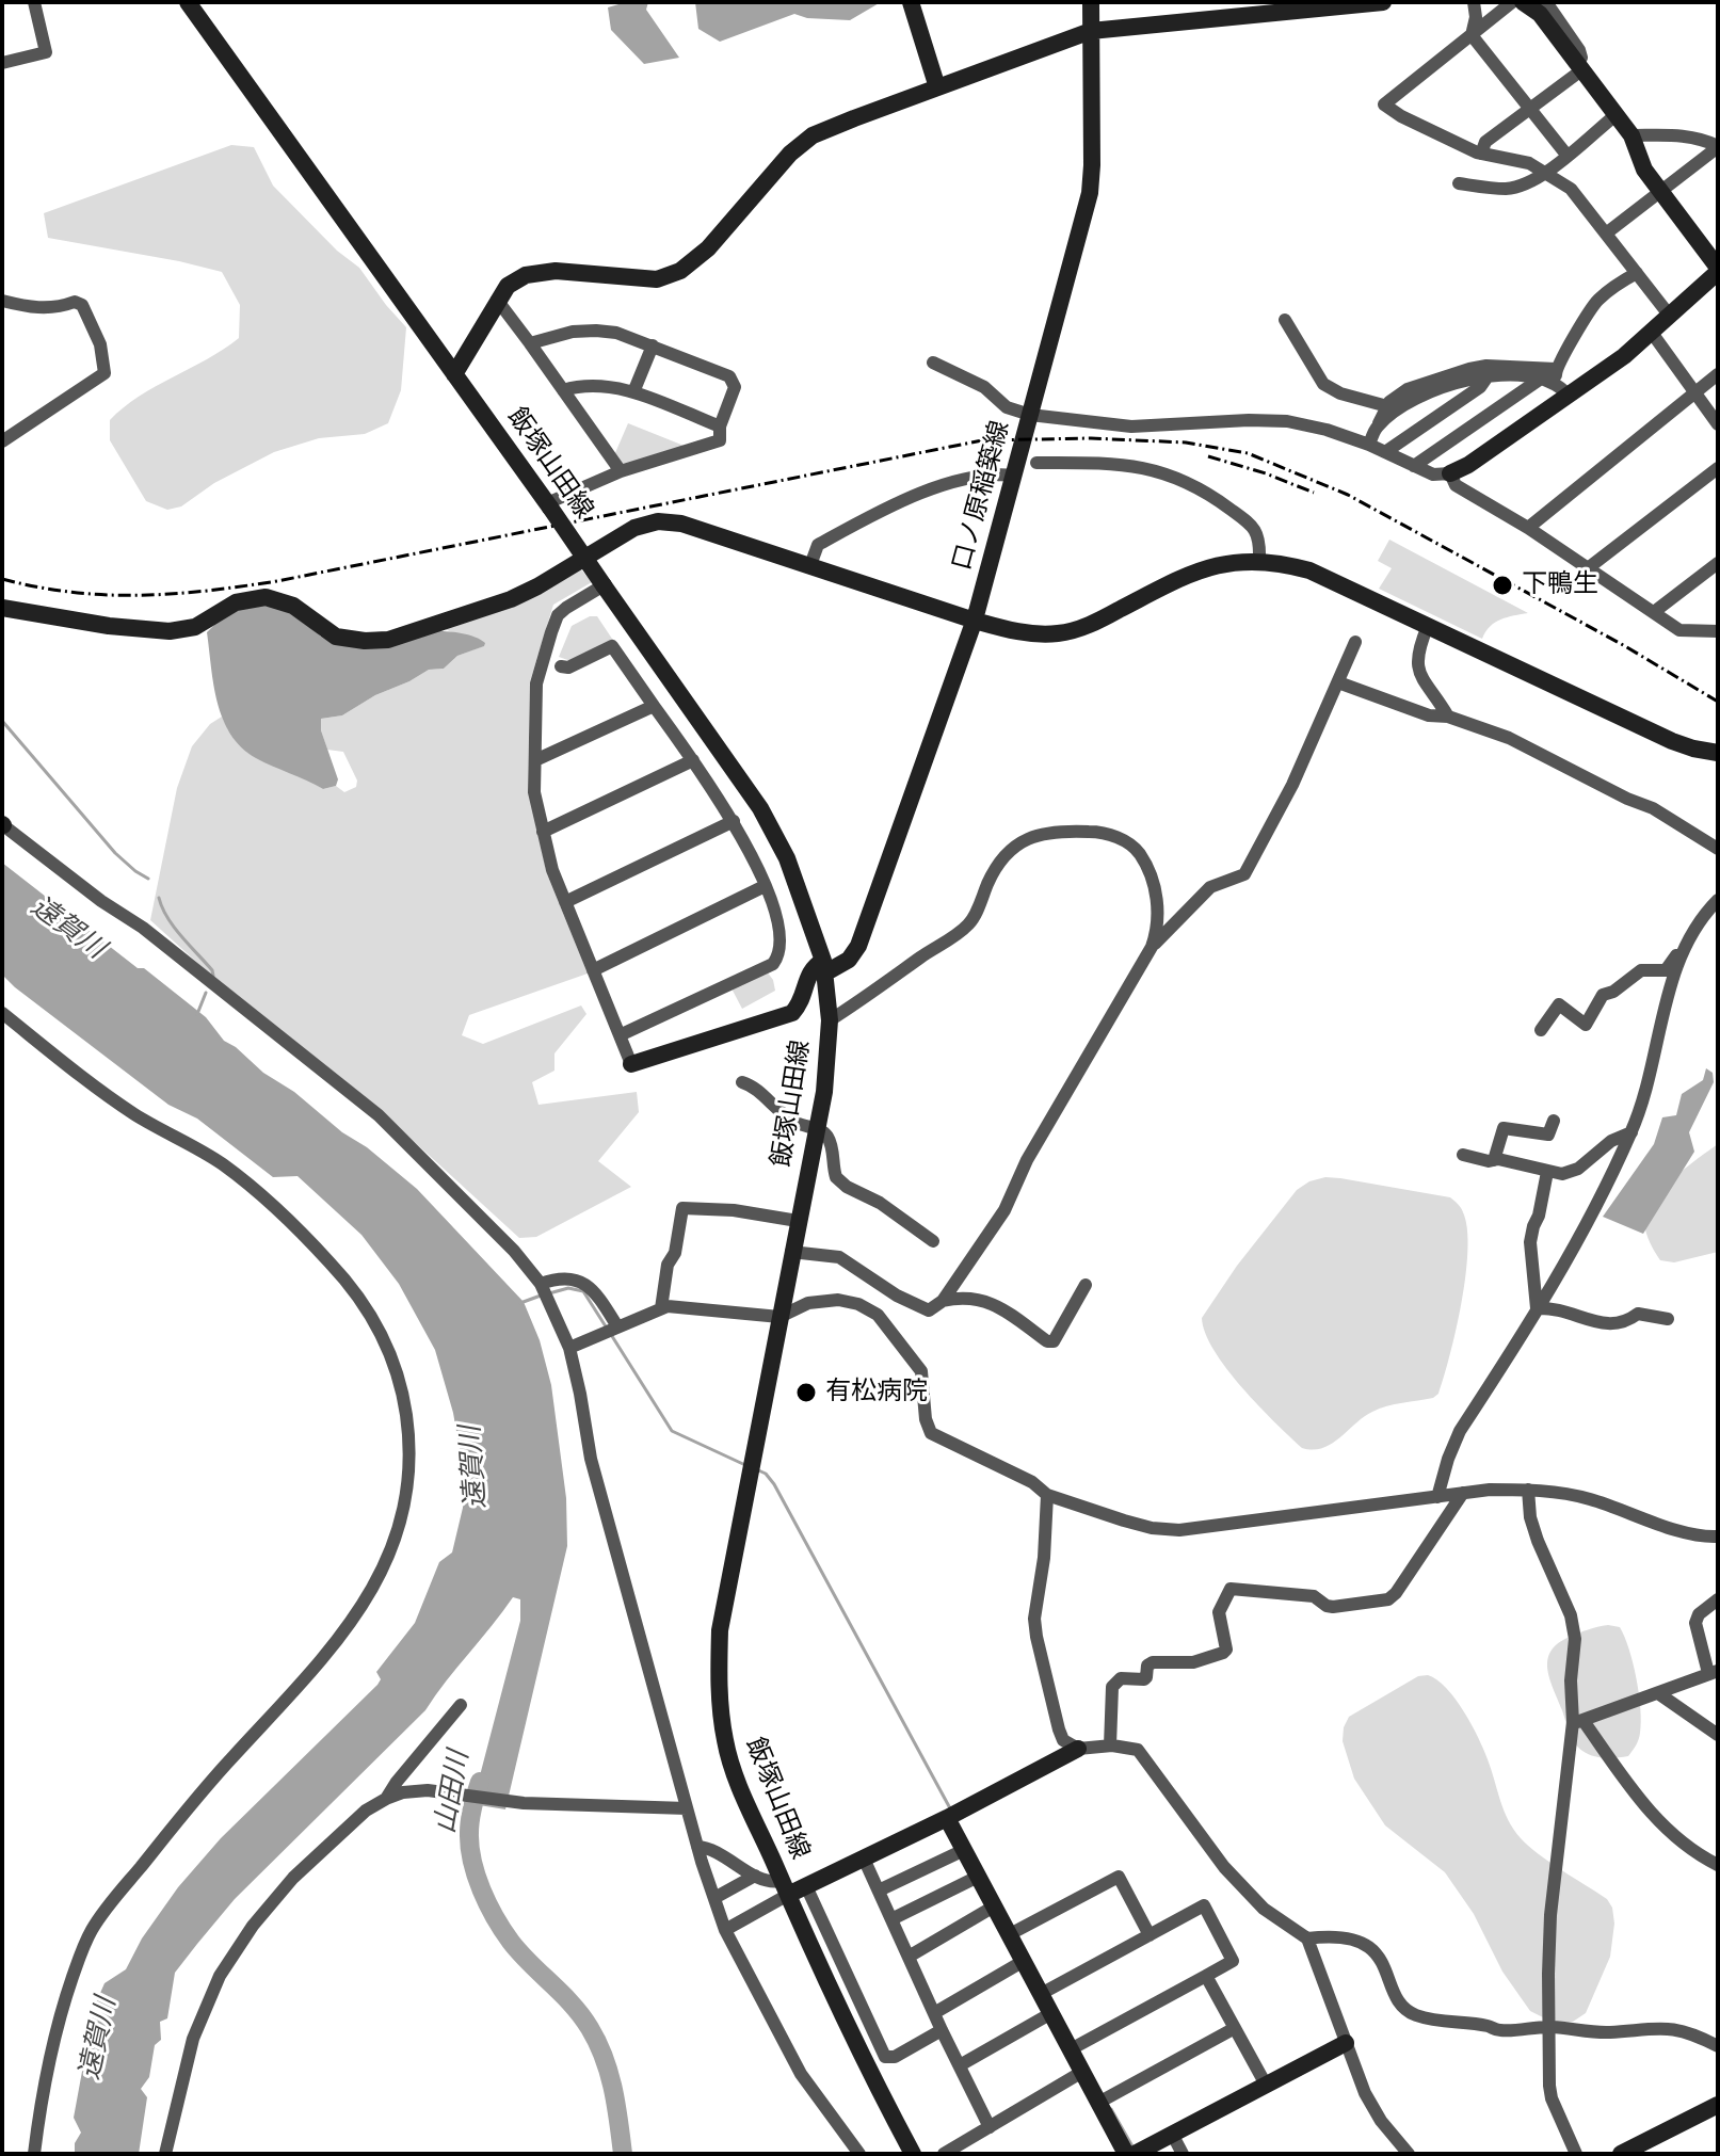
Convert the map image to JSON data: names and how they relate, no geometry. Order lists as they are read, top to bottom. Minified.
{"streets":{"street":["飯塚山田線","口ノ原稲築線"]},"crossings":[["飯塚山田線","口ノ原稲築線"]],"water":["遠賀川","山田川"],"places":["下鴨生","有松病院"]}
